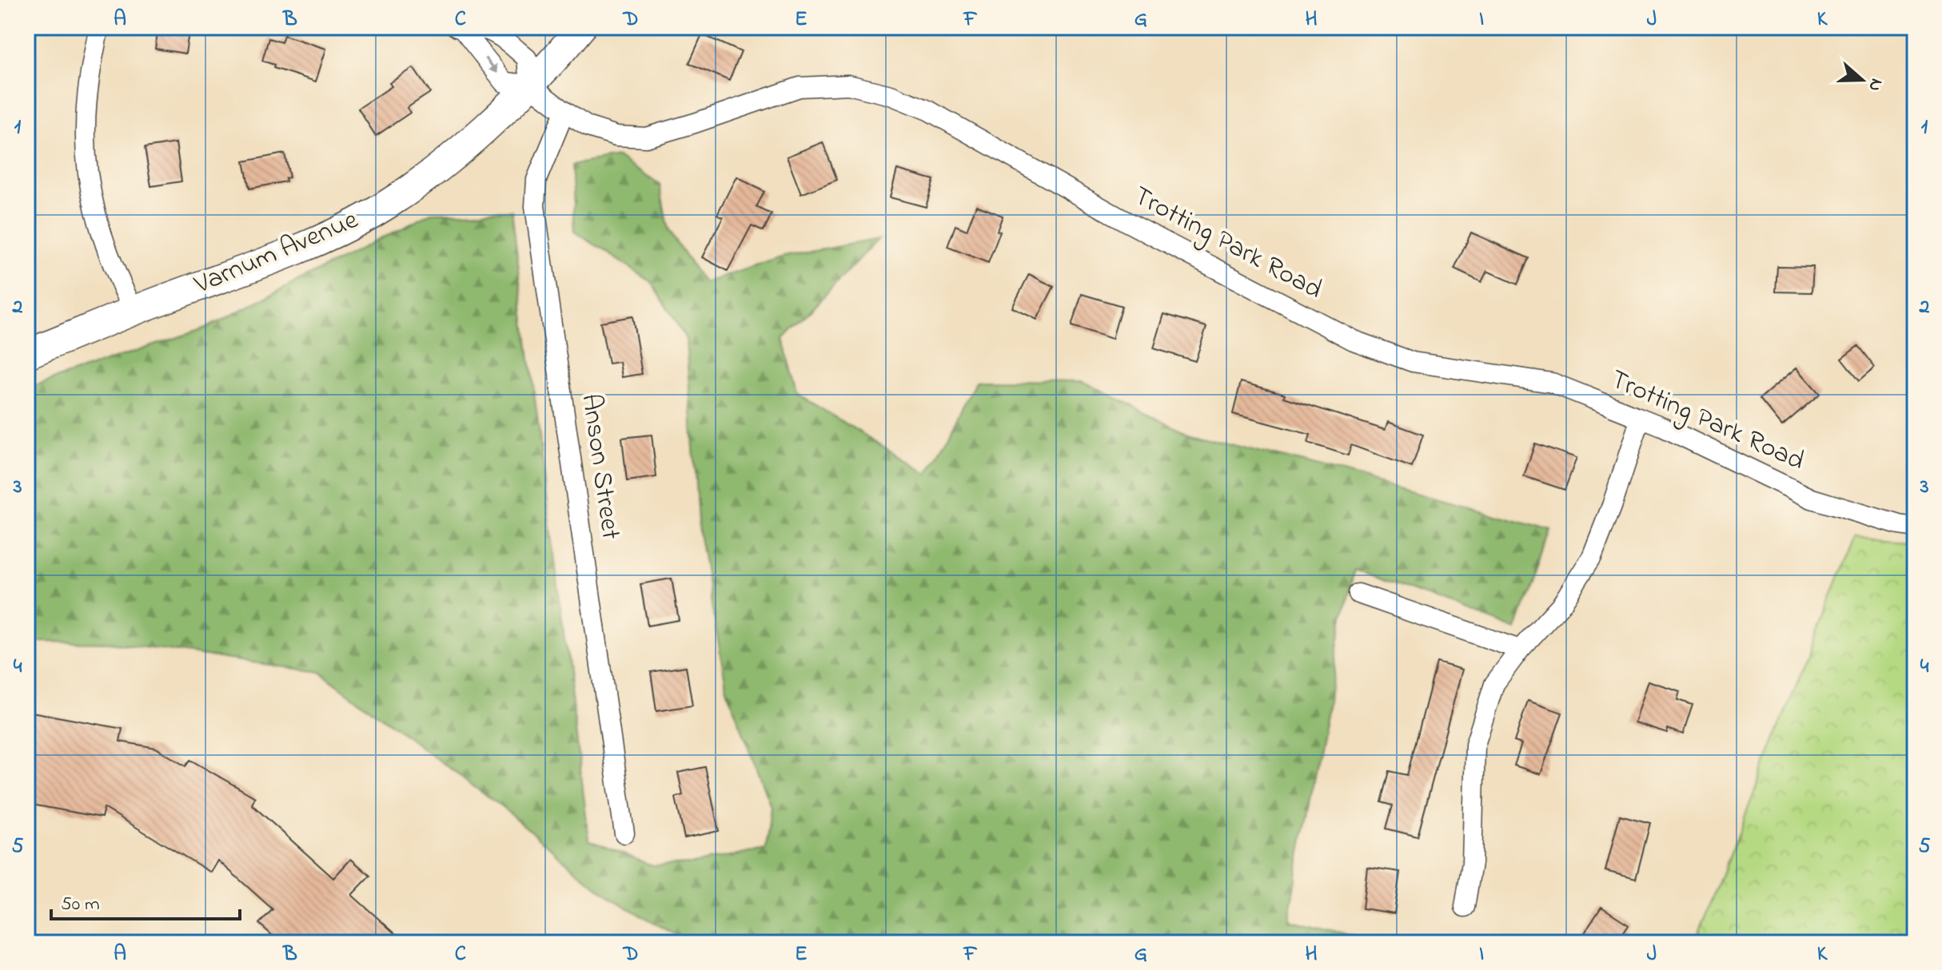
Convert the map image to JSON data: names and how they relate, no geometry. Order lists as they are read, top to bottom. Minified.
{"streets":{"main road":["Varnum Avenue"],"street":["Trotting Park Road","Anson Street"]},"crossings":[["Trotting Park Road","Varnum Avenue"],["Trotting Park Road","Anson Street"]],"scale_bar":"50 m","north":"right","grid":{"columns":["A","B","C","D","E","F","G","H","I","J","K"],"rows":["1","2","3","4","5"]}}
